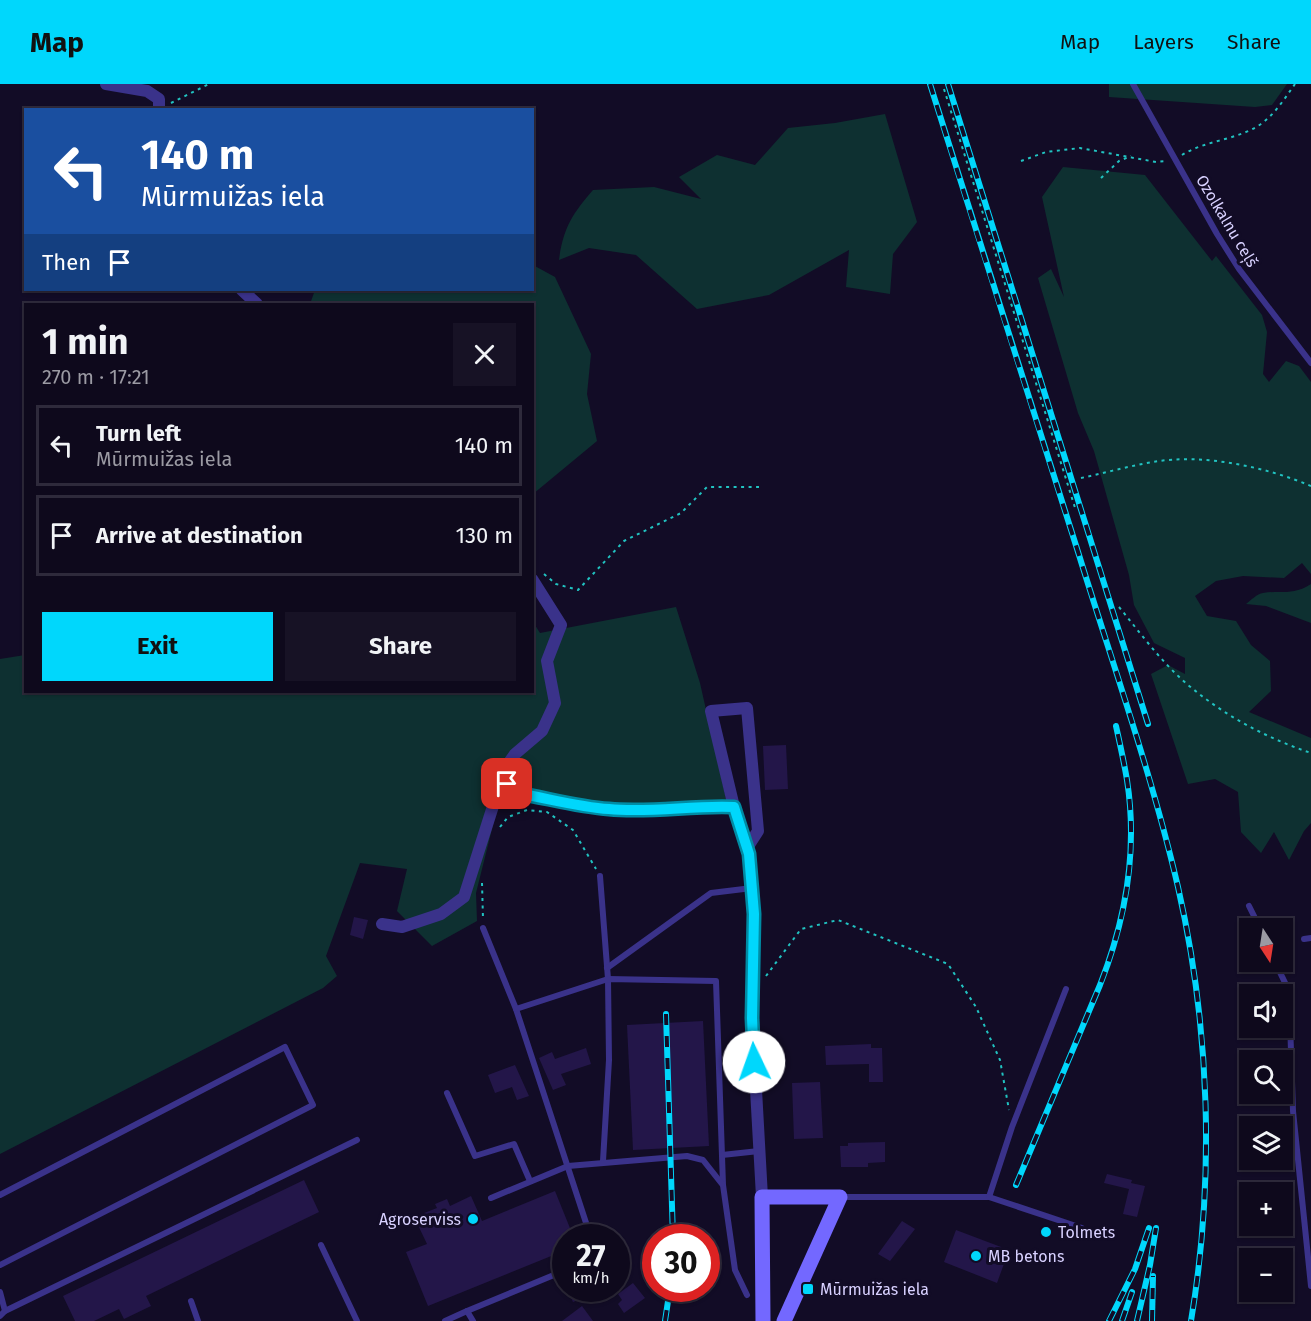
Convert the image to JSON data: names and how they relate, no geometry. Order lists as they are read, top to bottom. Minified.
{"streets":{"lane":["Ozolkalnu ceļš"]},"places":{"other":["Agroserviss","Tolmets","MB betons"],"transit":["Mūrmuižas iela"]},"north":"bottom","page":{"header":"Map","nav":["Map","Layers","Share"],"turn":["140 m","Mūrmuižas iela"],"then":"Then","heading":["1 min","270 m · 17:21"],"list":[{"name":"Turn left","note":"Mūrmuižas iela","value":"140 m"},{"name":"Arrive at destination","value":"130 m"}],"buttons":["Exit","Share"],"map_buttons":["+","−"],"speed":"27 km/h","limit":"30"}}
